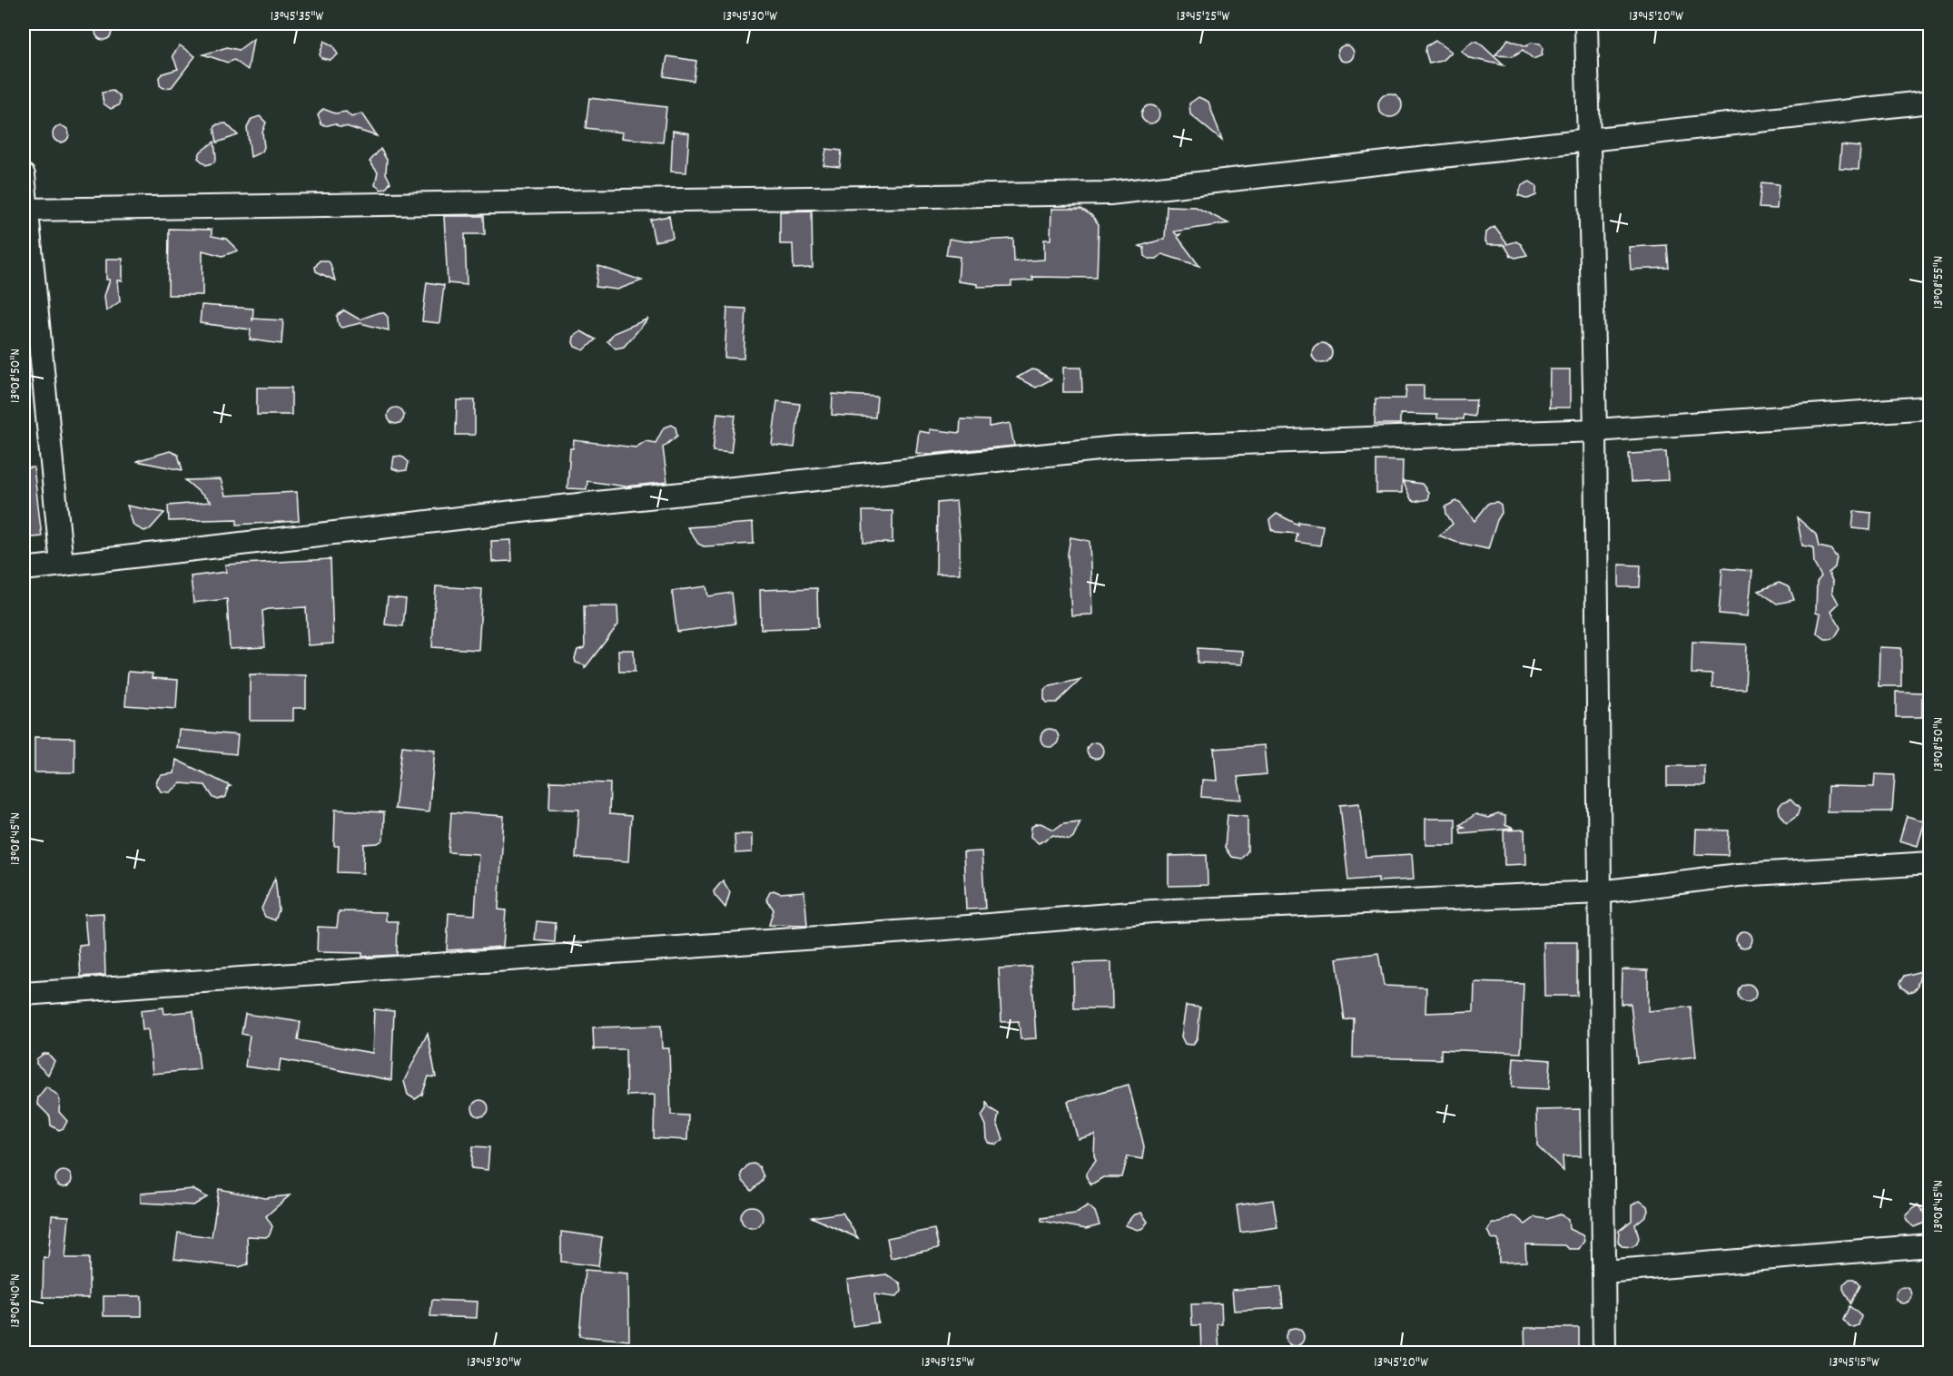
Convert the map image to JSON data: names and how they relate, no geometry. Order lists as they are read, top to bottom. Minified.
{"coordinates":["13°45'35\"W","13°45'30\"W","13°45'25\"W","13°45'20\"W","13°08'55\"N","13°08'50\"N","13°08'45\"N","13°08'40\"N","13°45'15\"W"]}
